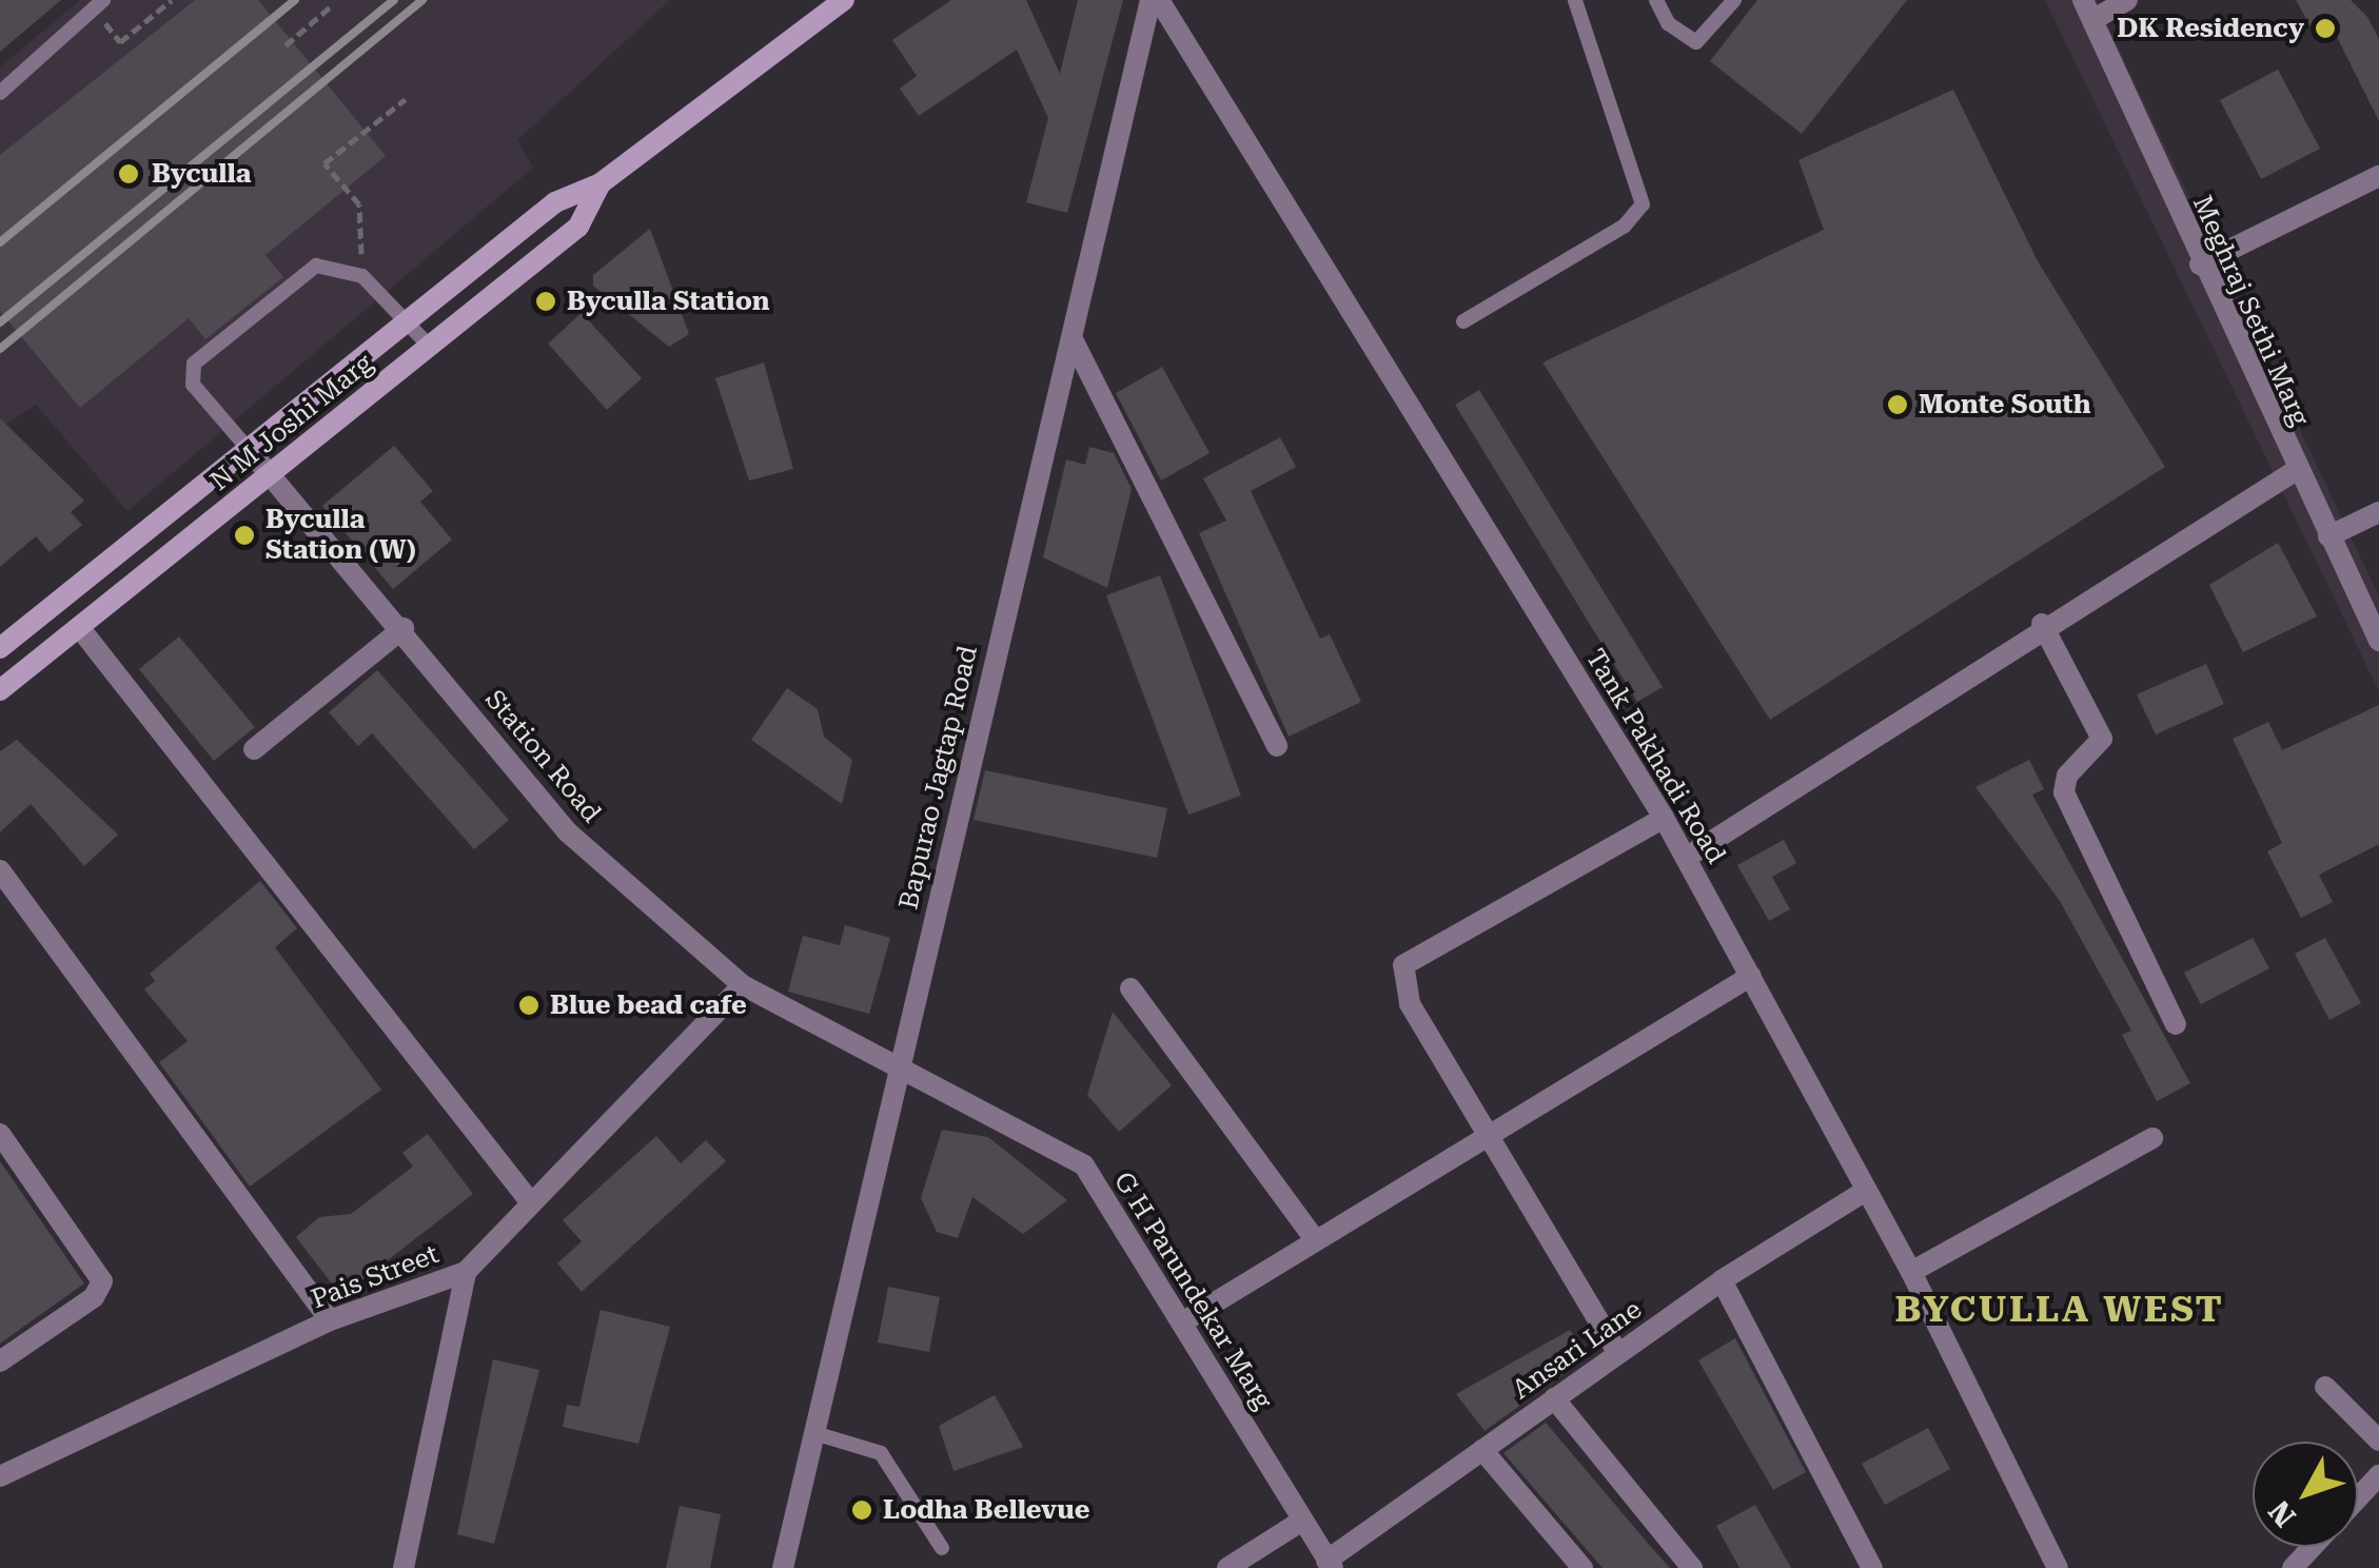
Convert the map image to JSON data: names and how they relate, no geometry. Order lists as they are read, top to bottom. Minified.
{"streets":{"main road":["N M Joshi Marg"],"street":["Meghraj Sethi Marg","Station Road","Tank Pakhadi Road","Bapurao Jagtap Road","Pais Street","G H Parundekar Marg","Ansari Lane"]},"crossings":[["N M Joshi Marg","Station Road"],["Station Road","Bapurao Jagtap Road"],["Station Road","Pais Street"],["Station Road","G H Parundekar Marg"],["Tank Pakhadi Road","Ansari Lane"],["Bapurao Jagtap Road","G H Parundekar Marg"],["G H Parundekar Marg","Ansari Lane"]],"districts":["BYCULLA WEST"],"places":["DK Residency","Byculla","Byculla Station","Monte South","Byculla Station (W)","Blue bead cafe","Lodha Bellevue"],"north":"bottom left"}
